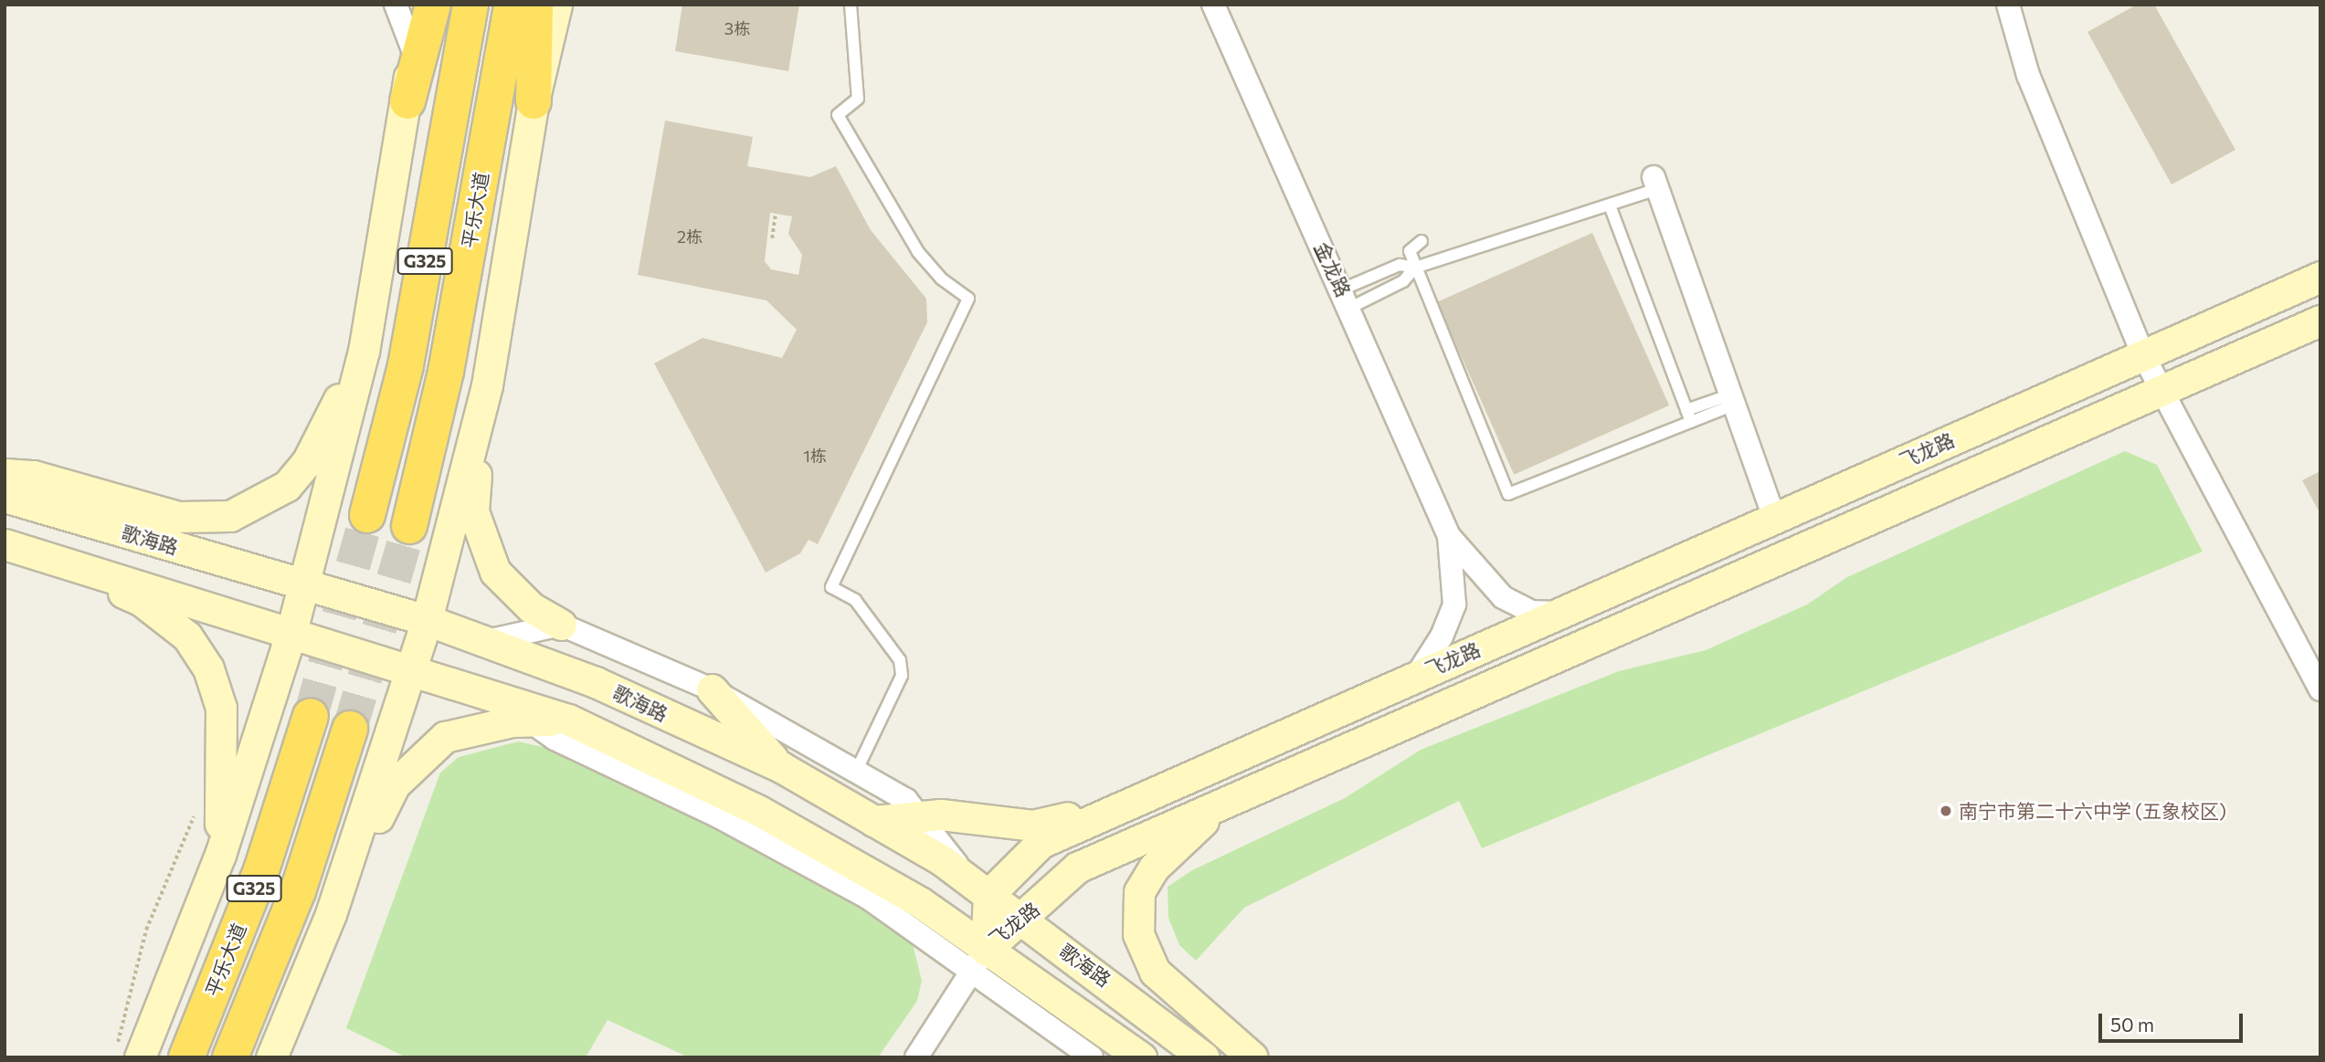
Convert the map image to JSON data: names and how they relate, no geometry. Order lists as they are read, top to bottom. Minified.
{"streets":{"highway":["平乐大道","G325"],"main road":["飞龙路","歌海路"],"street":["金龙路"]},"crossings":[["金龙路","飞龙路"],["飞龙路","歌海路"]],"places":["南宁市第二十六中学 (五象校区)"],"house_numbers":["3栋","2栋","1栋"],"scale_bar":"50 m"}
